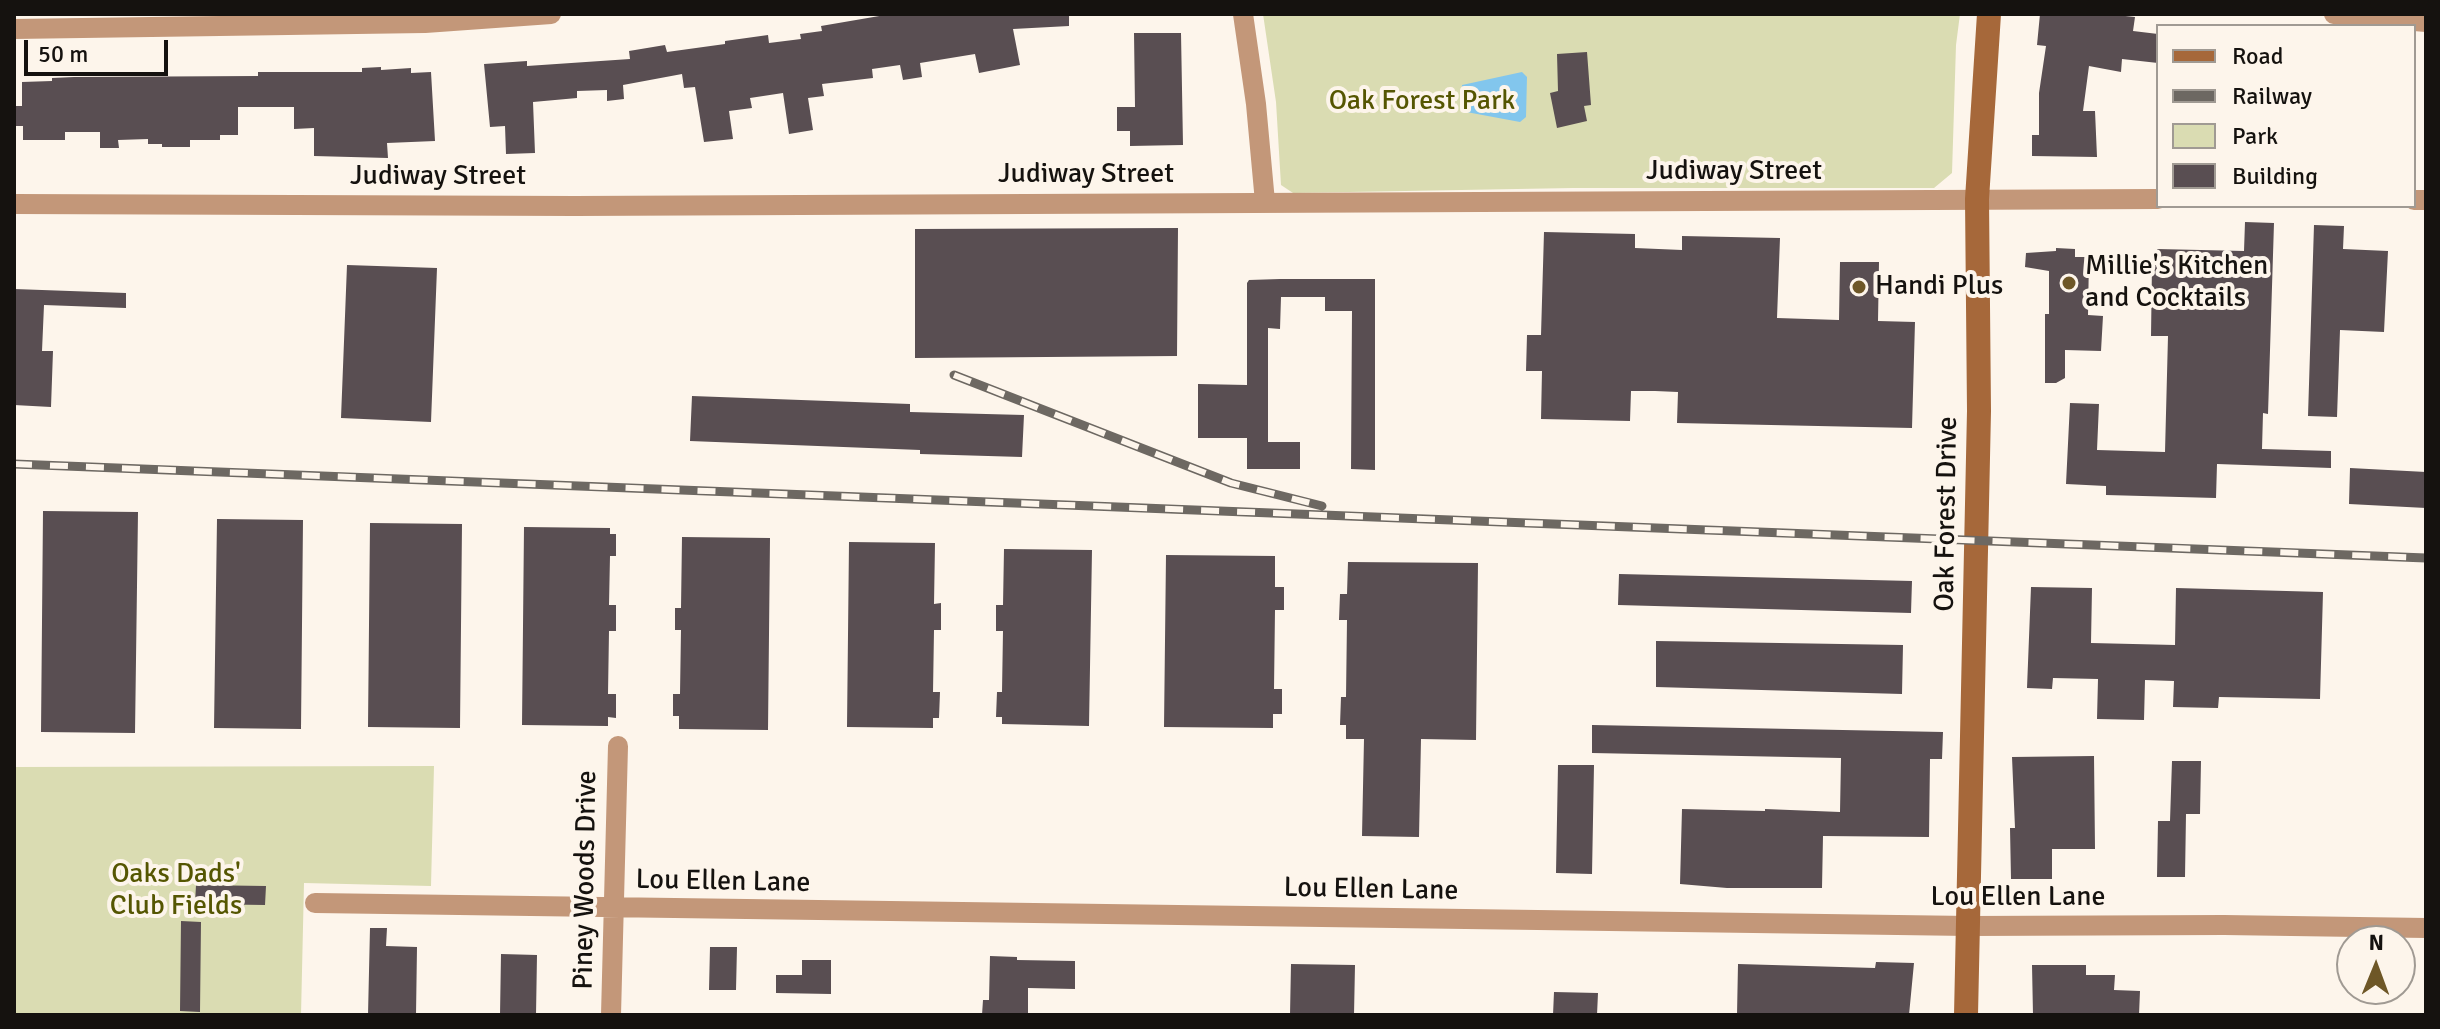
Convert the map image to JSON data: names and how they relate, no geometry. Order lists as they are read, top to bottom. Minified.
{"streets":{"street":["Judiway Street","Oak Forest Drive","Piney Woods Drive","Lou Ellen Lane"]},"crossings":[["Judiway Street","Oak Forest Drive"],["Oak Forest Drive","Lou Ellen Lane"],["Piney Woods Drive","Lou Ellen Lane"]],"parks":["Oak Forest Park","Oaks Dads' Club Fields"],"places":["Millie's Kitchen and Cocktails","Handi Plus"],"legend":["Road","Railway","Park","Building"],"scale_bar":"50 m","north":"top"}
